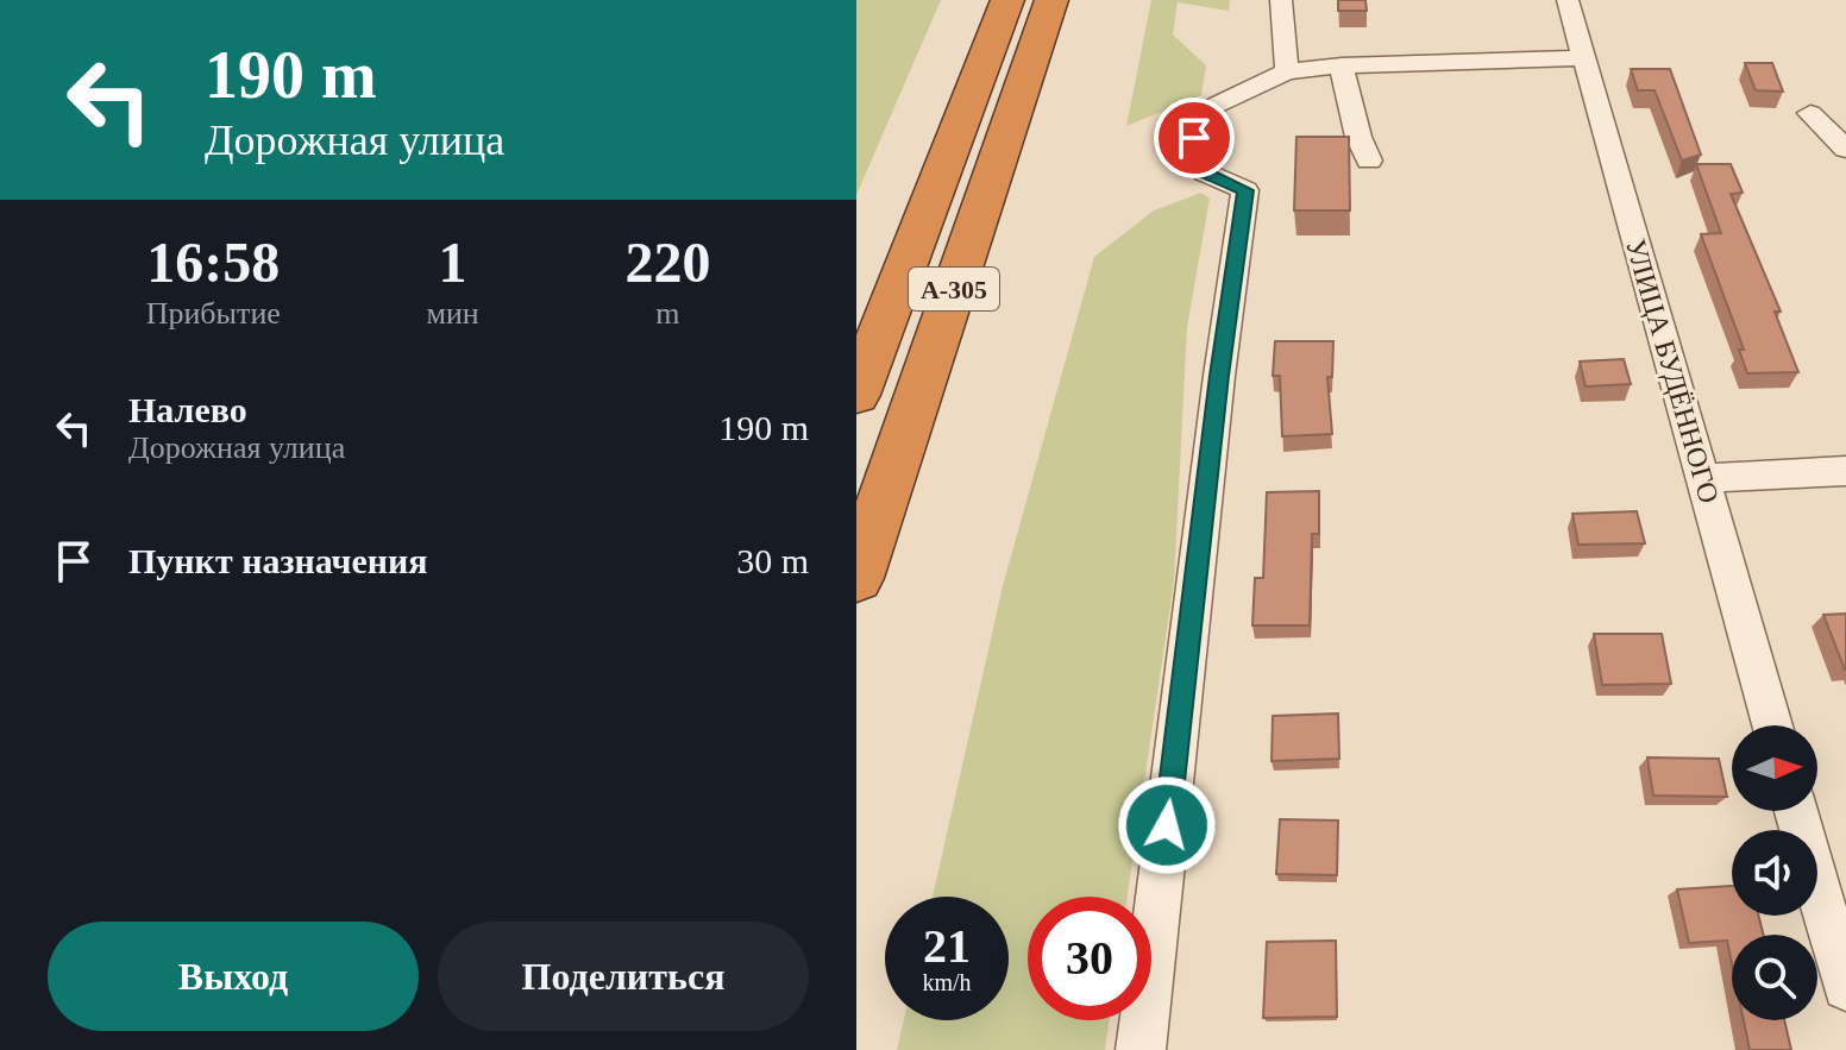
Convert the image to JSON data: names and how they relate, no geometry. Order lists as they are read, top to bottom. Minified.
{"streets":{"highway":["А-305"],"street":["УЛИЦА БУДЁННОГО"]},"north":"right","page":{"turn":["190 m","Дорожная улица"],"eta":["16:58","Прибытие","1","мин","220","m"],"list":[{"name":"Налево","note":"Дорожная улица","value":"190 m"},{"name":"Пункт назначения","value":"30 m"}],"speed":"21 km/h","limit":"30","buttons":["Выход","Поделиться"]}}
